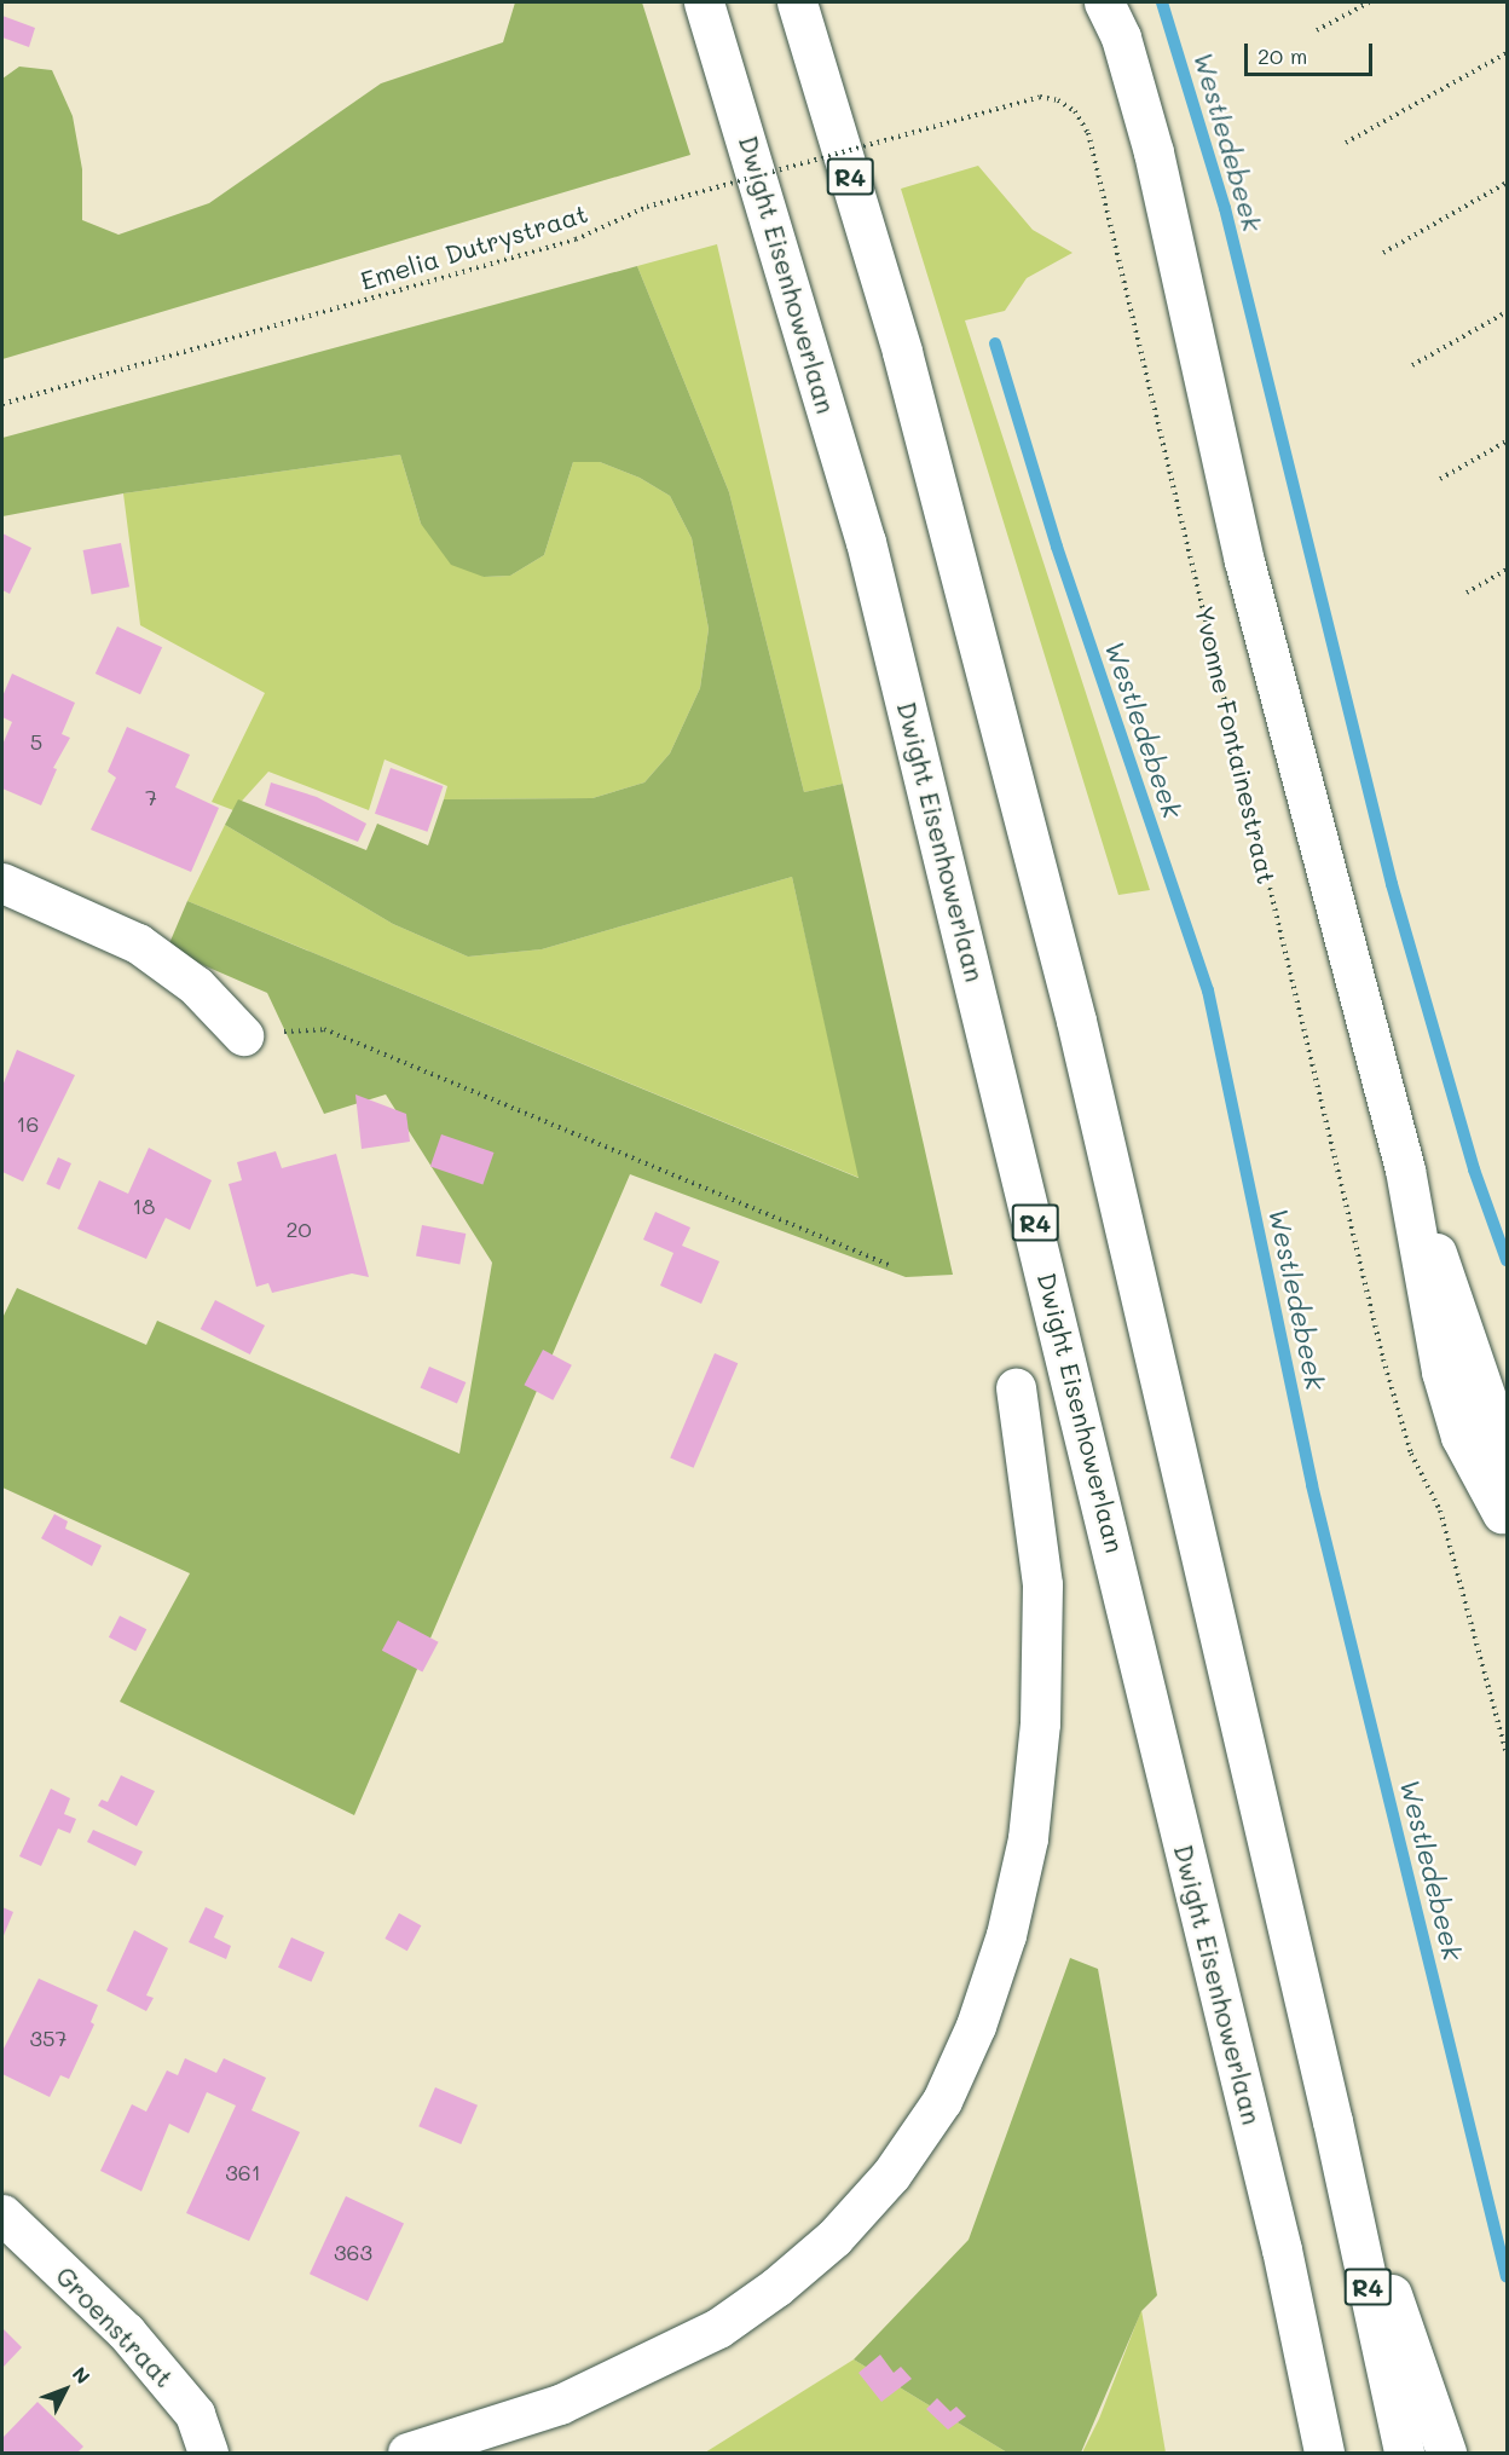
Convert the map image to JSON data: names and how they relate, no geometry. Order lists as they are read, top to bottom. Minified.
{"streets":{"main road":["R4","Dwight Eisenhowerlaan","Yvonne Fontainestraat","Groenstraat"],"path":["Emelia Dutrystraat"]},"crossings":[["Emelia Dutrystraat","Yvonne Fontainestraat"]],"water":["Westledebeek"],"house_numbers":["5","7","16","18","20","357","361","363"],"scale_bar":"20 m","north":"top right"}
